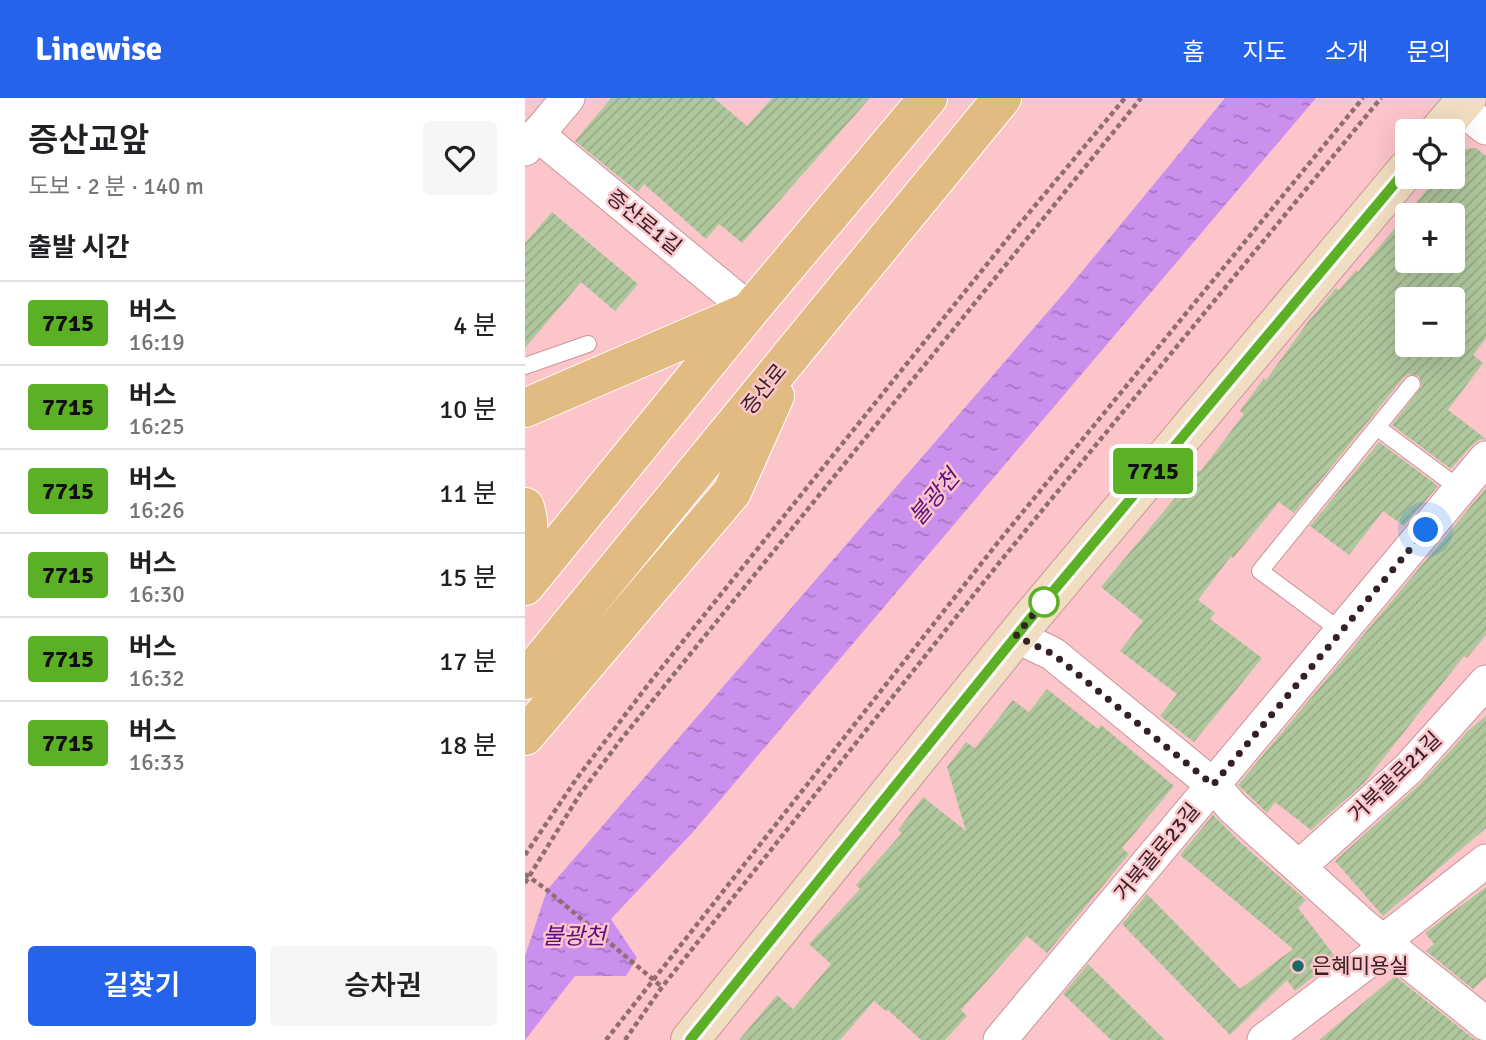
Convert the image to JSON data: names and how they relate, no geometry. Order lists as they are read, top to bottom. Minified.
{"streets":{"main road":["증산로"],"street":["증산로1길","거북골로21길","거북골로23길"]},"water":["불광천"],"places":["은혜미용실"],"lines":["bus line 7715"],"page":{"header":"Linewise","nav":["홈","지도","소개","문의"],"heading":[["증산교앞","도보 · 2 분 · 140 m"],"출발 시간"],"on_map":"7715","map_buttons":["+","−"],"list":[{"mark":"7715","name":"버스","note":"16:19","value":"4 분"},{"mark":"7715","name":"버스","note":"16:25","value":"10 분"},{"mark":"7715","name":"버스","note":"16:26","value":"11 분"},{"mark":"7715","name":"버스","note":"16:30","value":"15 분"},{"mark":"7715","name":"버스","note":"16:32","value":"17 분"},{"mark":"7715","name":"버스","note":"16:33","value":"18 분"}],"buttons":["길찾기","승차권"]}}
